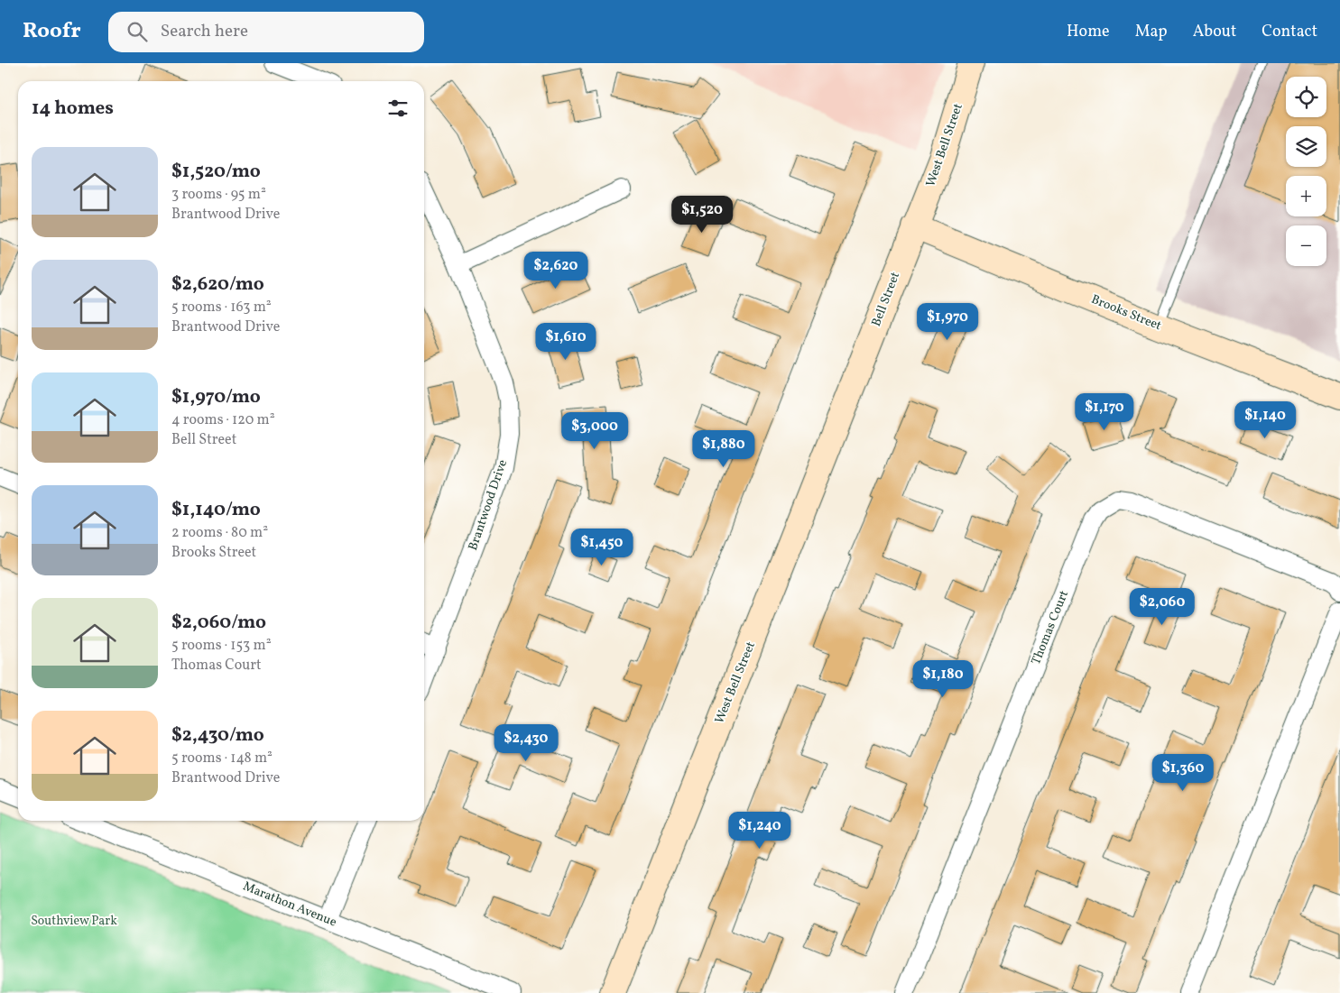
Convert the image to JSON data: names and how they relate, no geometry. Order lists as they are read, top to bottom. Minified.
{"streets":{"main road":["West Bell Street","Bell Street","Brooks Street"],"street":["Brantwood Drive","Thomas Court","Marathon Avenue"]},"crossings":[["West Bell Street","Bell Street"],["West Bell Street","Brooks Street"],["Bell Street","Brooks Street"]],"parks":["Southview Park"],"page":{"header":"Roofr","search":"Search here","nav":["Home","Map","About","Contact"],"map_buttons":["+","−"],"heading":"14 homes","list":[{"name":"$1,520/mo","note":"3 rooms · 95 m² · Brantwood Drive"},{"name":"$2,620/mo","note":"5 rooms · 163 m² · Brantwood Drive"},{"name":"$1,970/mo","note":"4 rooms · 120 m² · Bell Street"},{"name":"$1,140/mo","note":"2 rooms · 80 m² · Brooks Street"},{"name":"$2,060/mo","note":"5 rooms · 153 m² · Thomas Court"},{"name":"$2,430/mo","note":"5 rooms · 148 m² · Brantwood Drive"}],"price":["$1,520","$2,620","$1,970","$1,610","$1,170","$1,140","$3,000","$1,880","$1,450","$2,060","$1,180","$2,430","$1,360","$1,240"]}}
